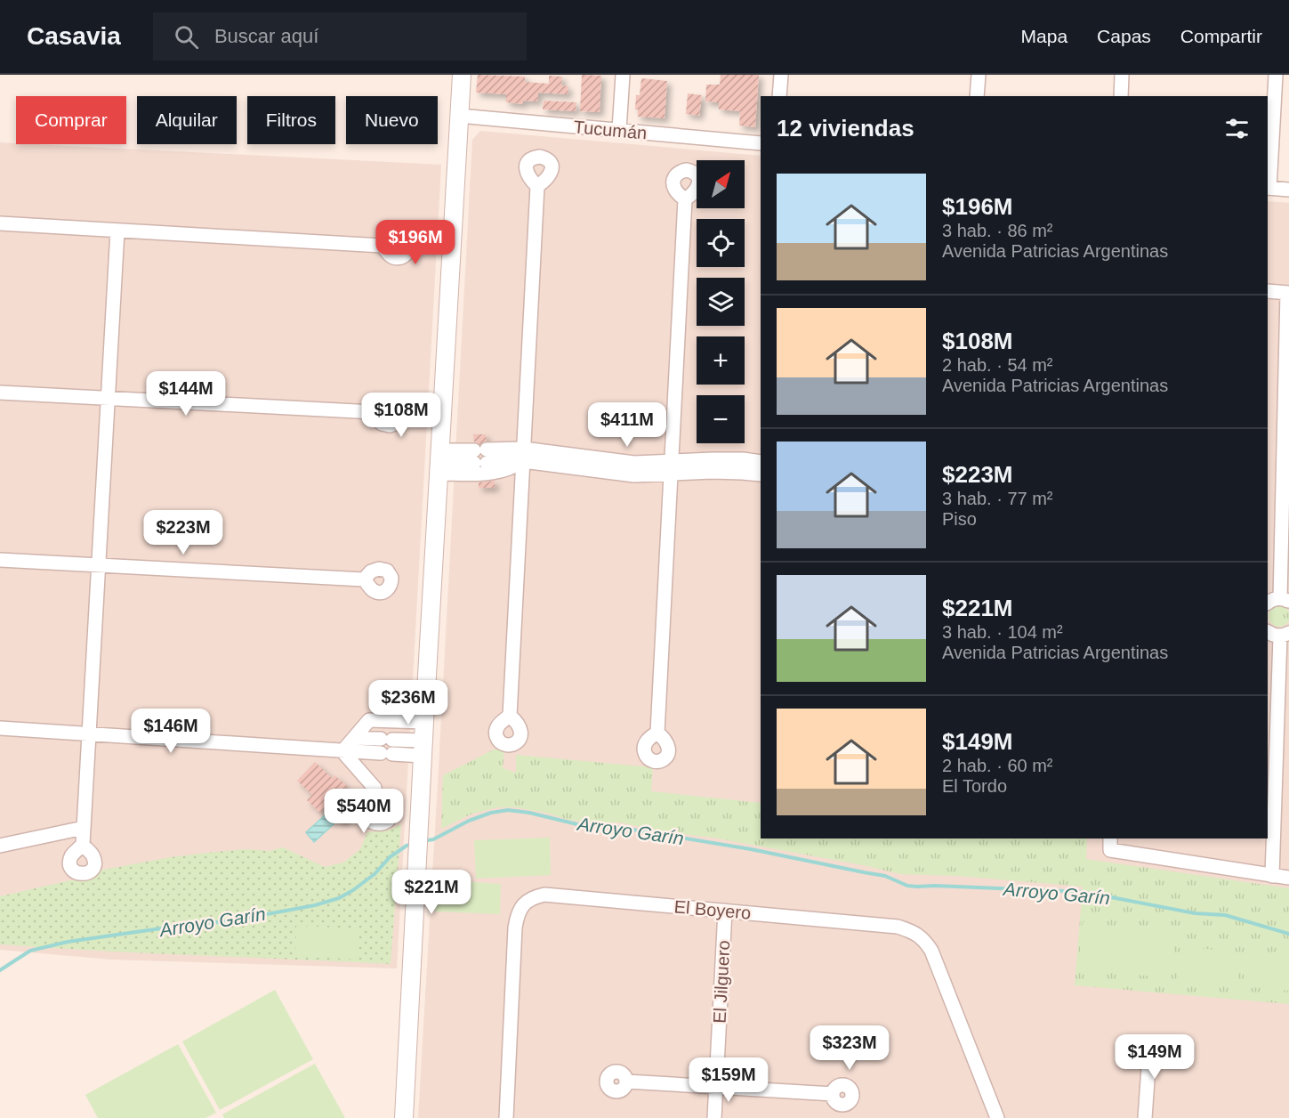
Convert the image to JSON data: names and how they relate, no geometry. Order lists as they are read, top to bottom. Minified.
{"streets":{"street":["Tucumán","El Boyero","El Jilguero"]},"crossings":[["El Boyero","El Jilguero"]],"water":["Arroyo Garín"],"north":"top right","page":{"header":"Casavia","search":"Buscar aquí","nav":["Mapa","Capas","Compartir"],"chip":["Comprar","Alquilar","Filtros","Nuevo"],"heading":"12 viviendas","map_buttons":["+","−"],"list":[{"name":"$196M","note":"3 hab. · 86 m² · Avenida Patricias Argentinas"},{"name":"$108M","note":"2 hab. · 54 m² · Avenida Patricias Argentinas"},{"name":"$223M","note":"3 hab. · 77 m² · Piso"},{"name":"$221M","note":"3 hab. · 104 m² · Avenida Patricias Argentinas"},{"name":"$149M","note":"2 hab. · 60 m² · El Tordo"}],"price":["$196M","$144M","$108M","$411M","$223M","$236M","$146M","$540M","$221M","$323M","$149M","$159M"]}}
